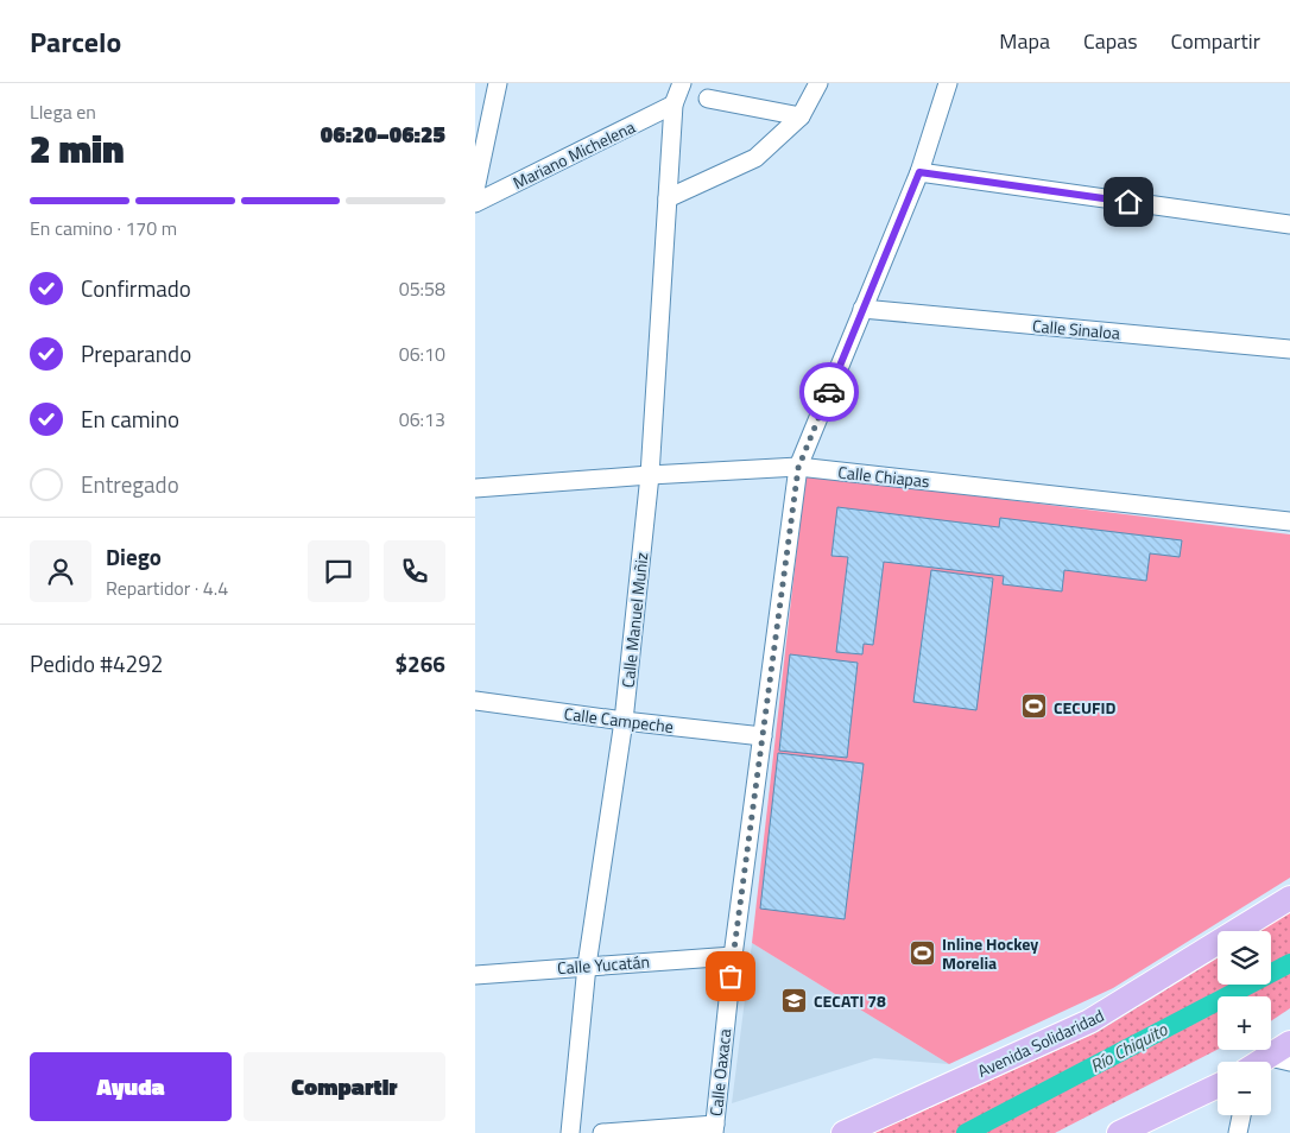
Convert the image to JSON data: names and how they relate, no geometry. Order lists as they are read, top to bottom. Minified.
{"streets":{"main road":["Avenida Solidaridad"],"street":["Mariano Michelena","Calle Sinaloa","Calle Chiapas","Calle Manuel Muñiz","Calle Campeche","Calle Yucatán","Calle Oaxaca"]},"crossings":[["Mariano Michelena","Calle Manuel Muñiz"],["Calle Sinaloa","Calle Oaxaca"],["Calle Chiapas","Calle Manuel Muñiz"],["Calle Chiapas","Calle Oaxaca"],["Calle Manuel Muñiz","Calle Campeche"],["Calle Manuel Muñiz","Calle Yucatán"],["Calle Campeche","Calle Oaxaca"],["Calle Yucatán","Calle Oaxaca"]],"water":["Río Chiquito"],"places":{"sports":["CECUFID","Inline Hockey Morelia"],"school or university":["CECATI 78"]},"page":{"header":"Parcelo","nav":["Mapa","Capas","Compartir"],"heading":["2 min","Llega en","06:20–06:25"],"panel":["Diego","Repartidor · 4.4","Pedido #4292","$266"],"bar":"En camino · 170 m","list":[["Confirmado","05:58"],["Preparando","06:10"],["En camino","06:13"],"Entregado"],"map_buttons":["+","−"],"buttons":["Ayuda","Compartir"]}}
